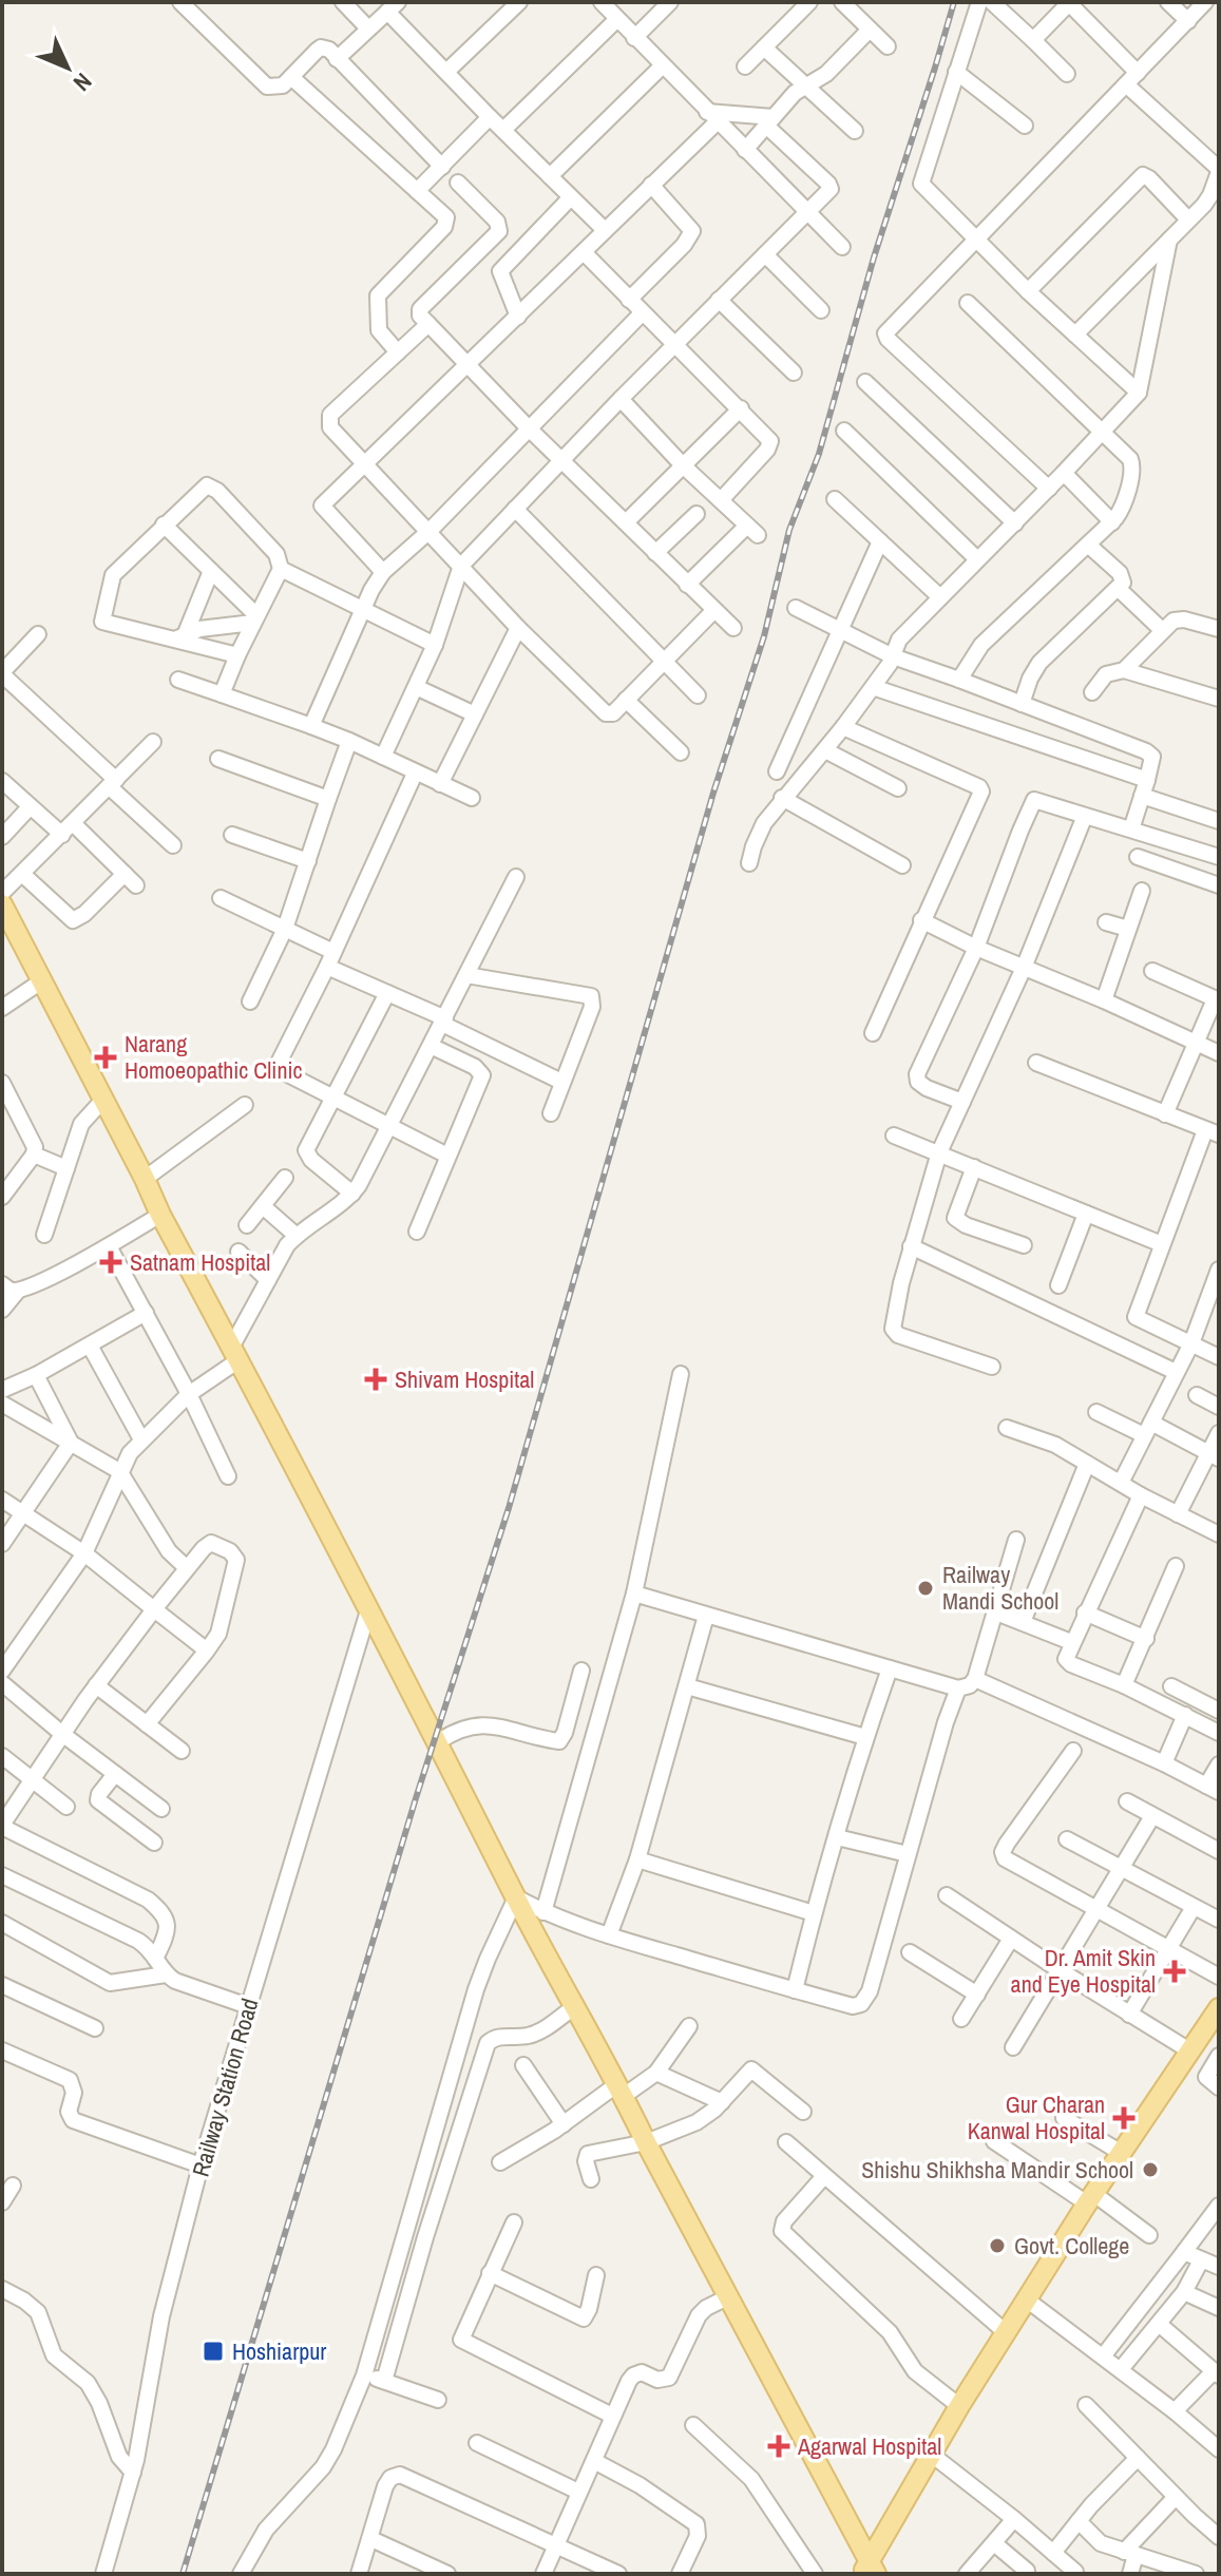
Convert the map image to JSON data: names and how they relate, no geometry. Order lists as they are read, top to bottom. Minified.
{"streets":{"street":["Railway Station Road"]},"places":{"health":["Narang Homoeopathic Clinic","Satnam Hospital","Shivam Hospital","Dr. Amit Skin and Eye Hospital","Gur Charan Kanwal Hospital","Agarwal Hospital"],"other":["Railway Mandi School","Shishu Shikhsha Mandir School","Govt. College"],"transit":["Hoshiarpur"]},"north":"bottom right"}
